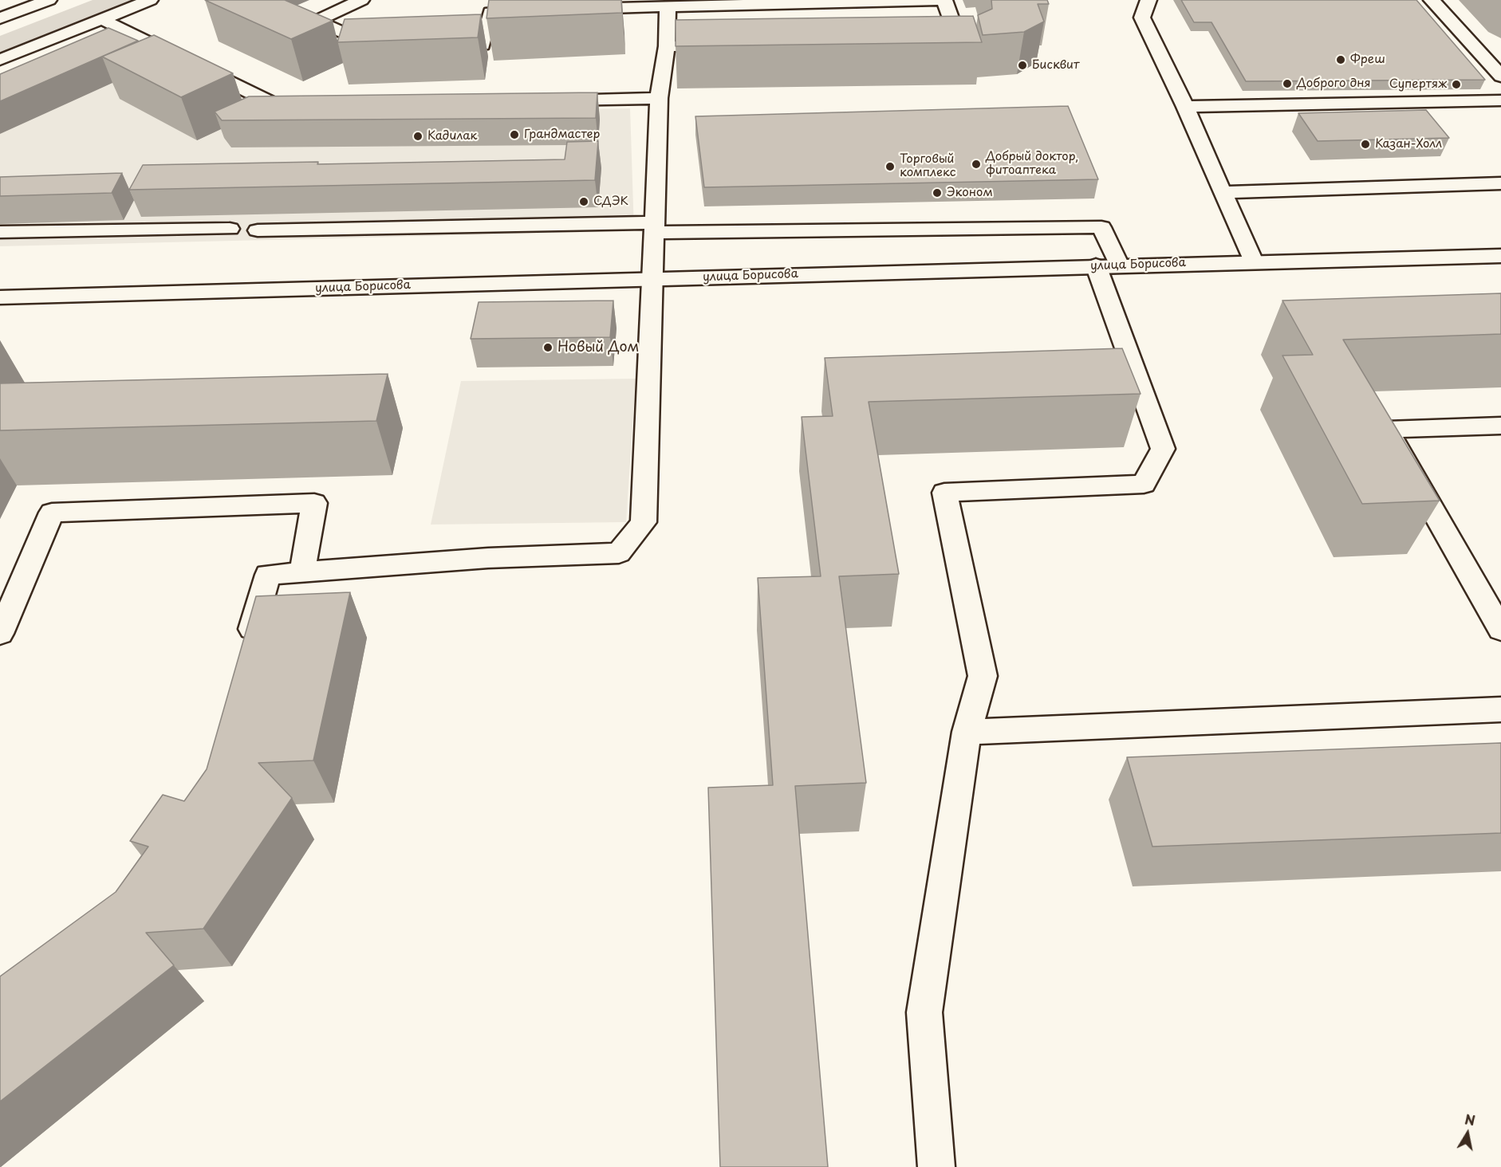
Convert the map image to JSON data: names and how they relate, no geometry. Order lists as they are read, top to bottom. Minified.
{"streets":{"main road":["улица Борисова"]},"places":["Фреш","Бисквит","Доброго дня","Супертяж","Грандмастер","Кадилак","Казан-Холл","Добрый доктор, фитоаптека","Торговый комплекс","Эконом","СДЭК","Новый Дом"],"north":"top"}
